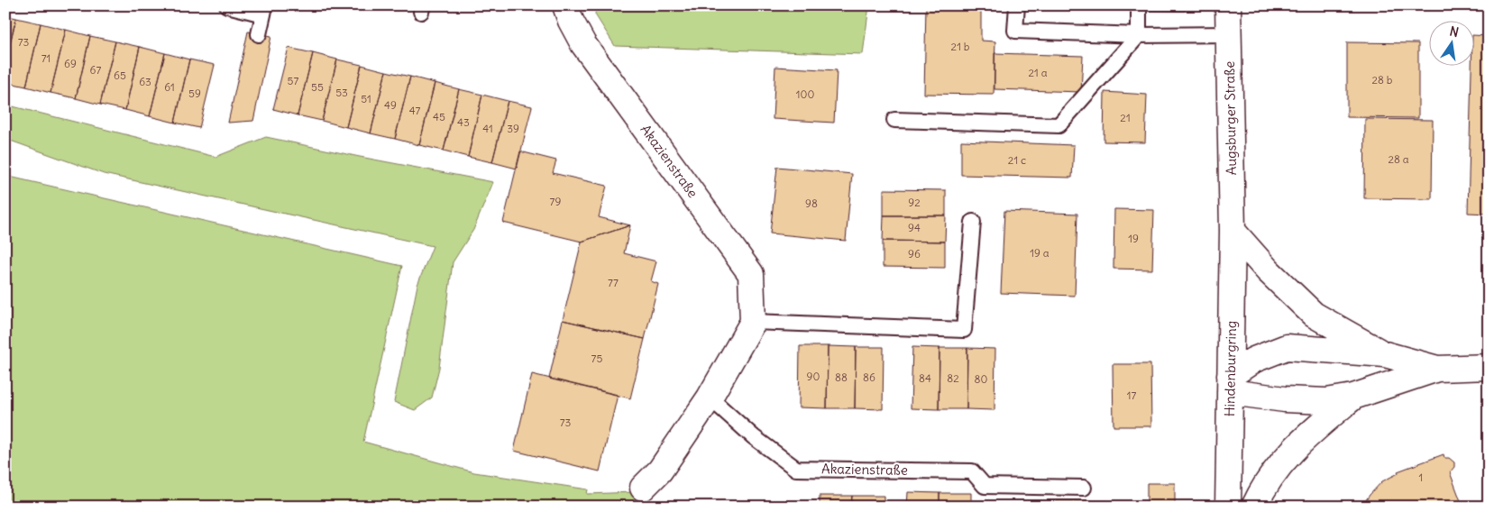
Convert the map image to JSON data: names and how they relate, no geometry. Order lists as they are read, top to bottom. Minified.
{"streets":{"street":["Augsburger Straße","Akazienstraße","Hindenburgring"]},"crossings":[["Augsburger Straße","Hindenburgring"]],"house_numbers":["73","21 b","71","69","67","21 a","65","28 b","57","63","61","55","53","59","100","51","49","47","45","21","43","41","39","28 a","21 c","79","92","98","94","19","19 a","96","77","75","90","88","86","84","82","80","17","73","1"],"north":"top"}
